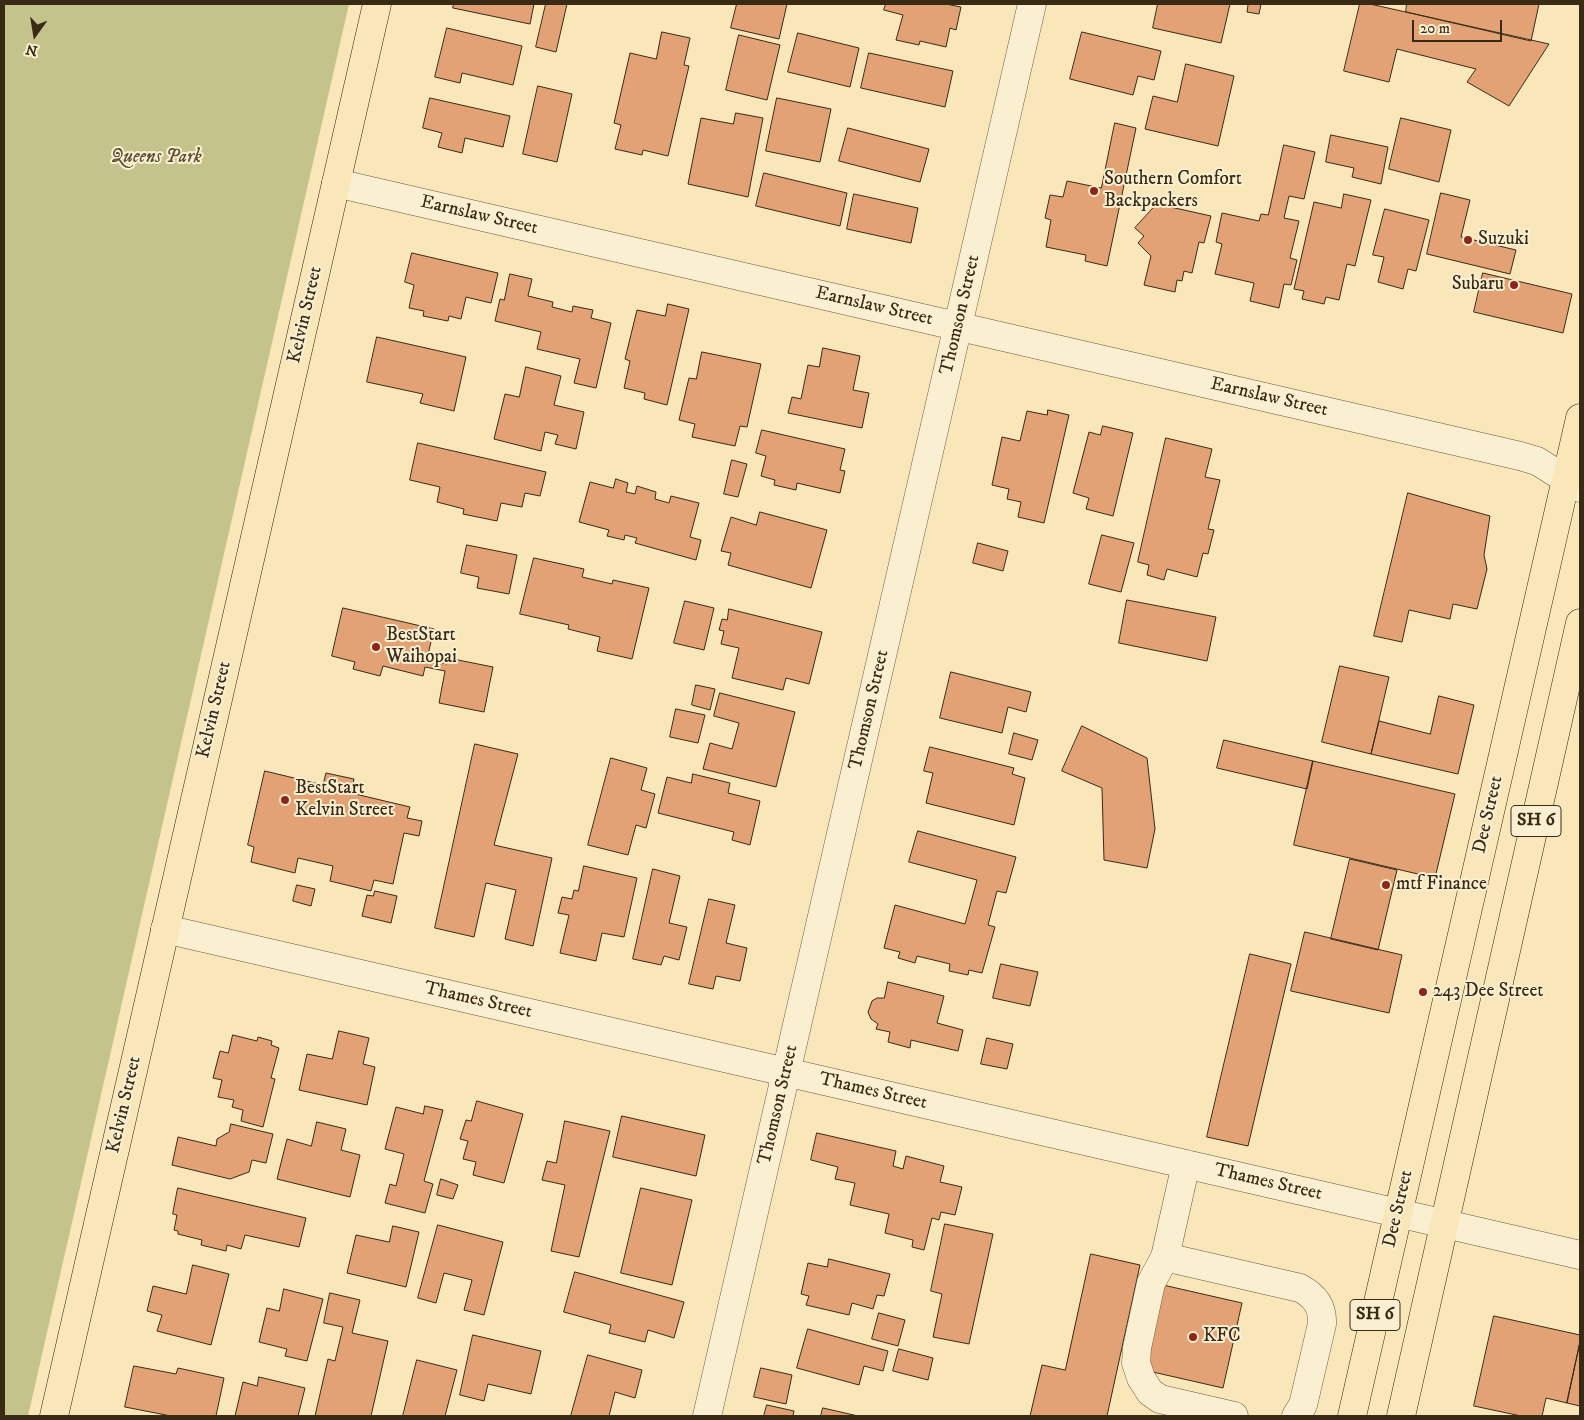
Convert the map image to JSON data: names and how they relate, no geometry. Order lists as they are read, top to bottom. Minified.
{"streets":{"main road":["Kelvin Street","Dee Street","SH 6"],"street":["Earnslaw Street","Thomson Street","Thames Street"]},"crossings":[["Earnslaw Street","Kelvin Street"],["Earnslaw Street","Thomson Street"],["Earnslaw Street","Dee Street"],["Kelvin Street","Thames Street"],["Thomson Street","Thames Street"],["Dee Street","Thames Street"],["SH 6","Thames Street"]],"parks":["Queens Park"],"places":["Southern Comfort Backpackers","Suzuki","Subaru","BestStart Waihopai","BestStart Kelvin Street","mtf Finance","243 Dee Street","KFC"],"scale_bar":"20 m","north":"bottom"}
